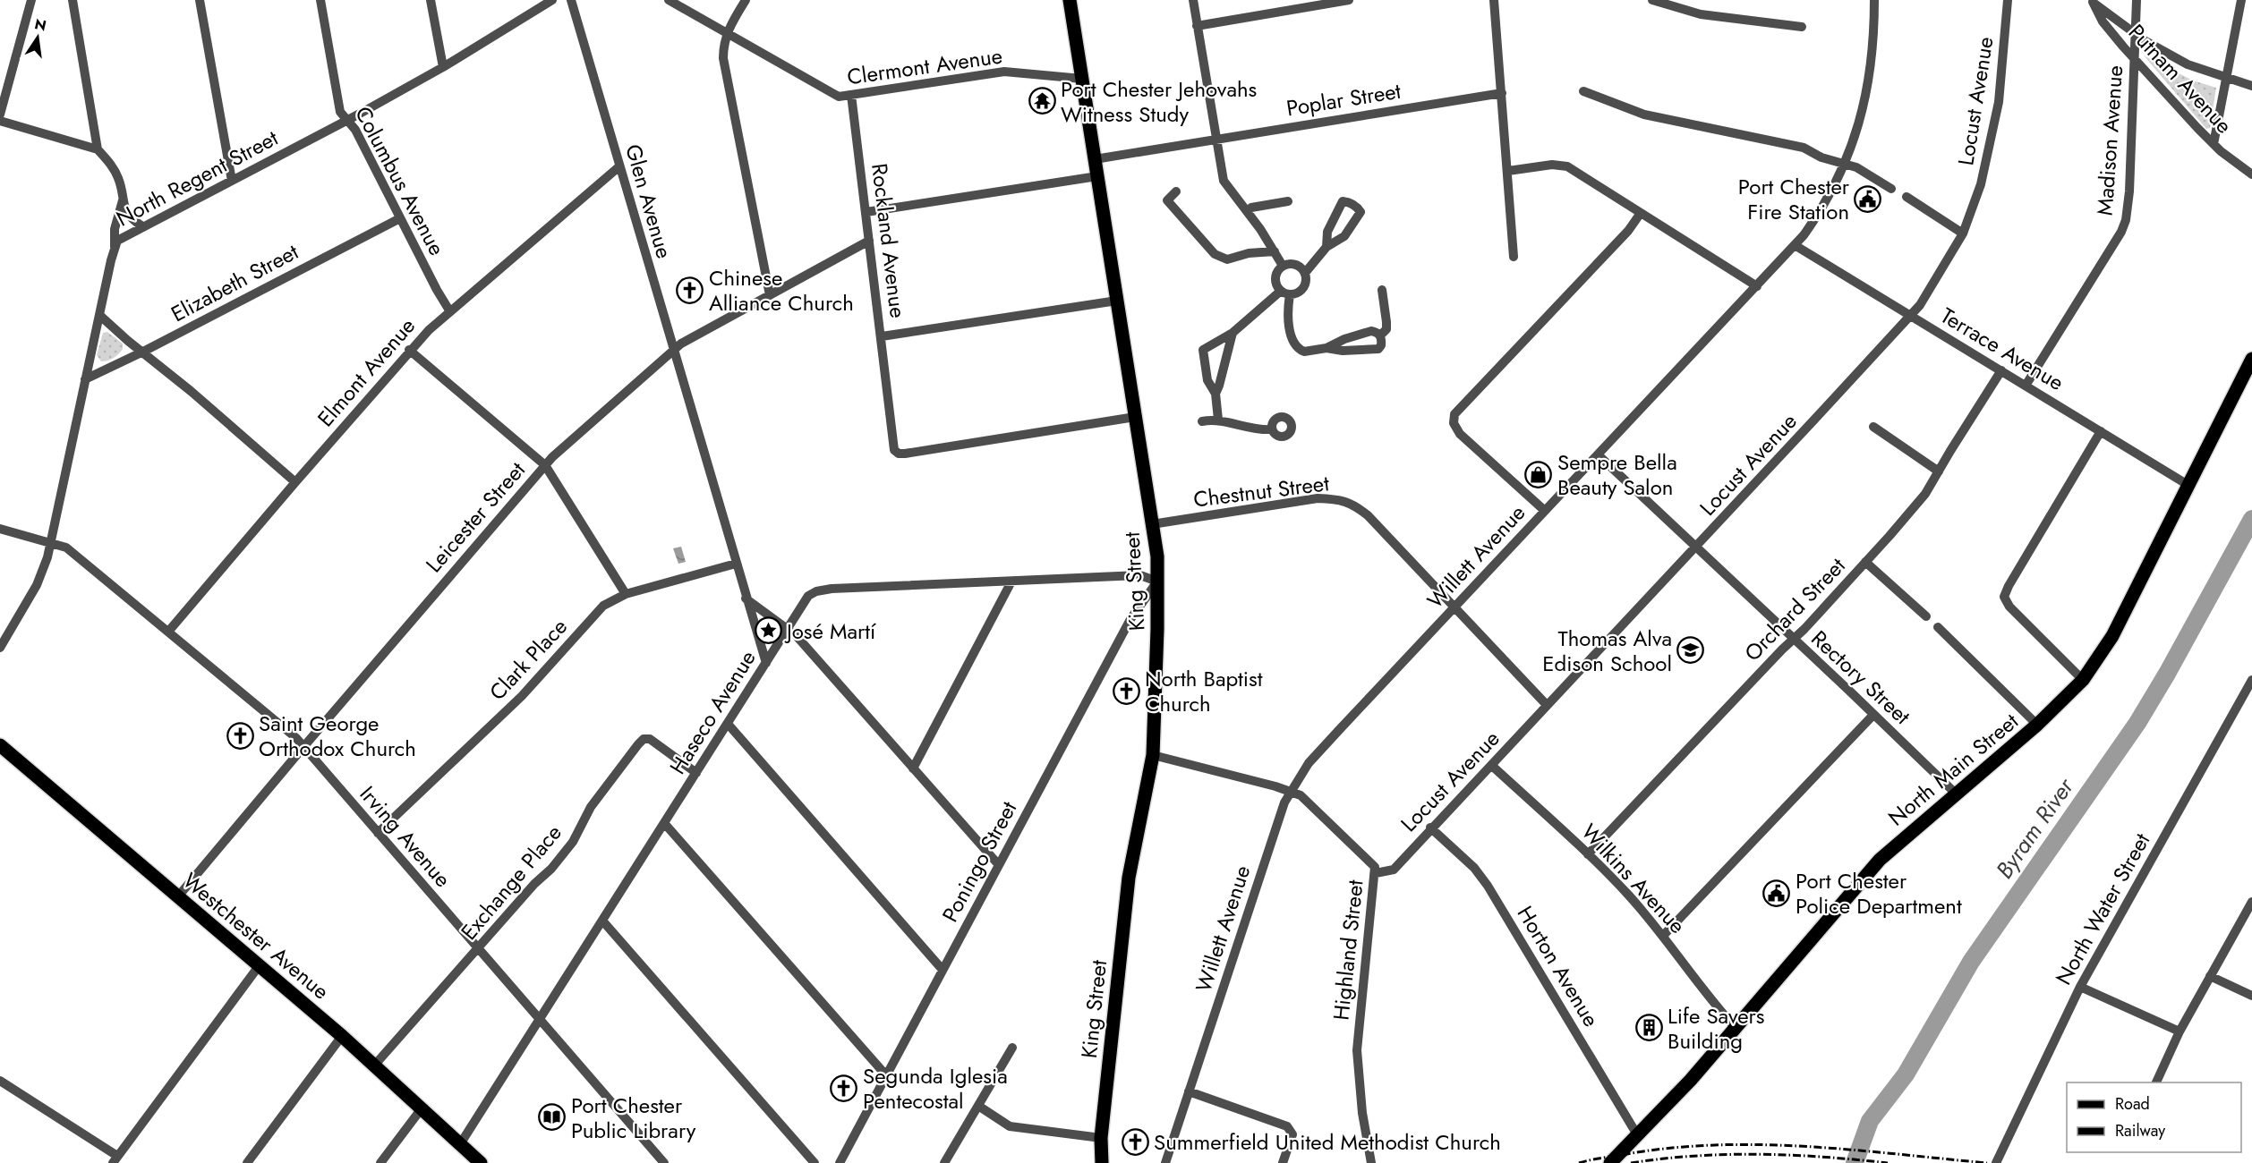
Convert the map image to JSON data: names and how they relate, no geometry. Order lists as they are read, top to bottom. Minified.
{"streets":{"main road":["King Street","North Main Street","Westchester Avenue"],"street":["Clermont Avenue","Putnam Avenue","Poplar Street","Locust Avenue","Madison Avenue","North Regent Street","Columbus Avenue","Glen Avenue","Rockland Avenue","Elizabeth Street","Terrace Avenue","Elmont Avenue","Chestnut Street","Leicester Street","Willett Avenue","Orchard Street","Clark Place","Rectory Street","Haseco Avenue","Irving Avenue","Poningo Street","Wilkins Avenue","Exchange Place","North Water Street","Highland Street","Horton Avenue"]},"crossings":[["Clermont Avenue","Rockland Avenue"],["Clermont Avenue","King Street"],["Putnam Avenue","Madison Avenue"],["Poplar Street","King Street"],["Locust Avenue","Terrace Avenue"],["Locust Avenue","Chestnut Street"],["Locust Avenue","Rectory Street"],["Locust Avenue","Wilkins Avenue"],["Locust Avenue","Highland Street"],["Locust Avenue","Horton Avenue"],["Madison Avenue","Terrace Avenue"],["North Regent Street","Columbus Avenue"],["North Regent Street","Elizabeth Street"],["North Regent Street","Irving Avenue"],["Columbus Avenue","Elizabeth Street"],["Columbus Avenue","Elmont Avenue"],["Glen Avenue","Elmont Avenue"],["Glen Avenue","Leicester Street"],["Glen Avenue","Clark Place"],["Glen Avenue","Haseco Avenue"],["Rockland Avenue","Leicester Street"],["Rockland Avenue","King Street"],["Terrace Avenue","Willett Avenue"],["Terrace Avenue","Orchard Street"],["Terrace Avenue","North Main Street"],["Elmont Avenue","Irving Avenue"],["Chestnut Street","Willett Avenue"],["Chestnut Street","King Street"],["Leicester Street","Irving Avenue"],["Leicester Street","Westchester Avenue"],["Willett Avenue","Rectory Street"],["Willett Avenue","Highland Street"],["King Street","Haseco Avenue"],["King Street","Poningo Street"],["King Street","Highland Street"],["Orchard Street","Rectory Street"],["Orchard Street","Wilkins Avenue"],["Clark Place","Irving Avenue"],["Rectory Street","North Main Street"],["Haseco Avenue","Irving Avenue"],["Haseco Avenue","Poningo Street"],["Haseco Avenue","Exchange Place"],["Haseco Avenue","Westchester Avenue"],["North Main Street","Wilkins Avenue"],["North Main Street","Horton Avenue"],["Irving Avenue","Exchange Place"],["Exchange Place","Westchester Avenue"]],"water":["Byram River"],"places":{"temple":["Port Chester Jehovahs Witness Study"],"public building":["Port Chester Fire Station","Port Chester Police Department"],"church":["Chinese Alliance Church","North Baptist Church","Saint George Orthodox Church","Segunda Iglesia Pentecostal","Summerfield United Methodist Church"],"shop":["Sempre Bella Beauty Salon"],"place":["José Martí"],"school or university":["Thomas Alva Edison School"],"building":["Life Savers Building"],"library":["Port Chester Public Library"]},"legend":["Road","Railway"],"north":"top"}
